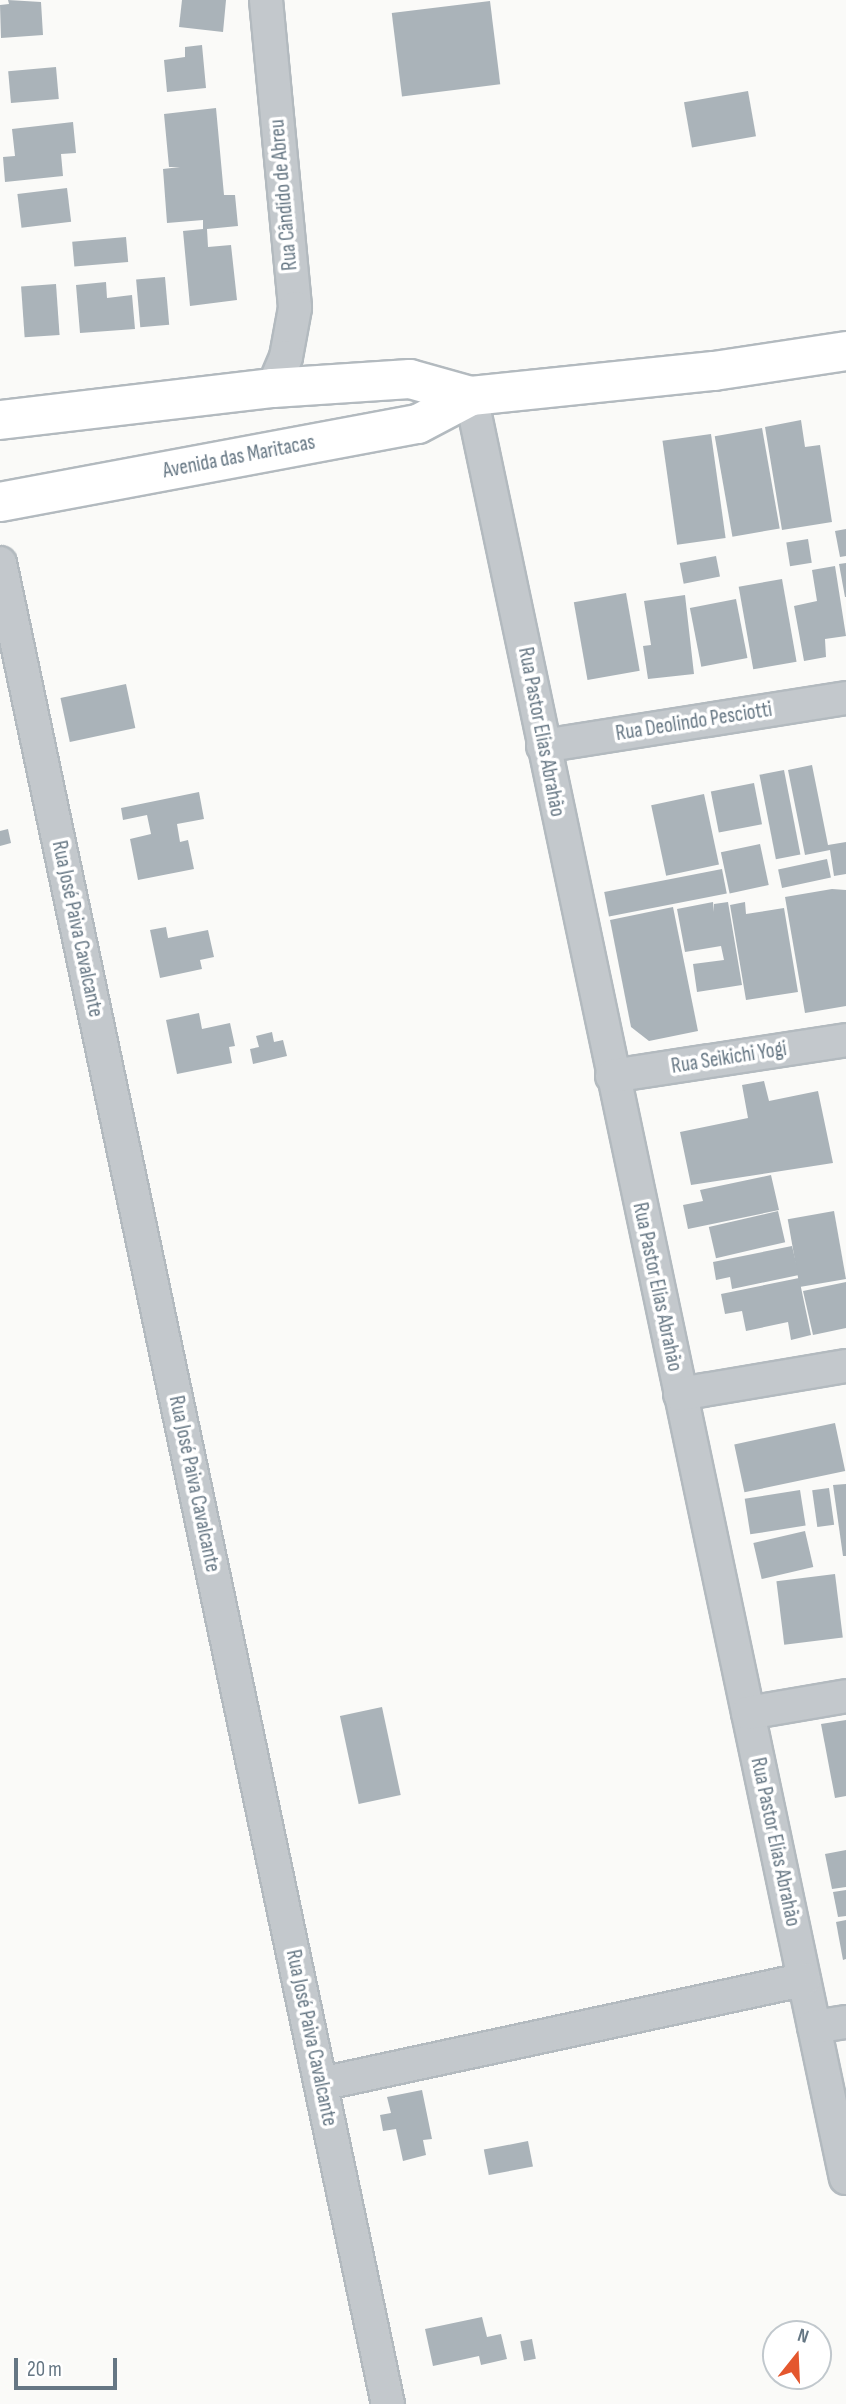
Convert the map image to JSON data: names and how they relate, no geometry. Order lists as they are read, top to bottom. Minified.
{"streets":{"street":["Rua Cândido de Abreu","Avenida das Maritacas","Rua Deolindo Pesciotti","Rua Pastor Elias Abrahão","Rua José Paiva Cavalcante","Rua Seikichi Yogi"]},"crossings":[["Rua Cândido de Abreu","Avenida das Maritacas"],["Avenida das Maritacas","Rua Pastor Elias Abrahão"],["Rua Deolindo Pesciotti","Rua Pastor Elias Abrahão"],["Rua Pastor Elias Abrahão","Rua Seikichi Yogi"]],"scale_bar":"20 m","north":"top"}
